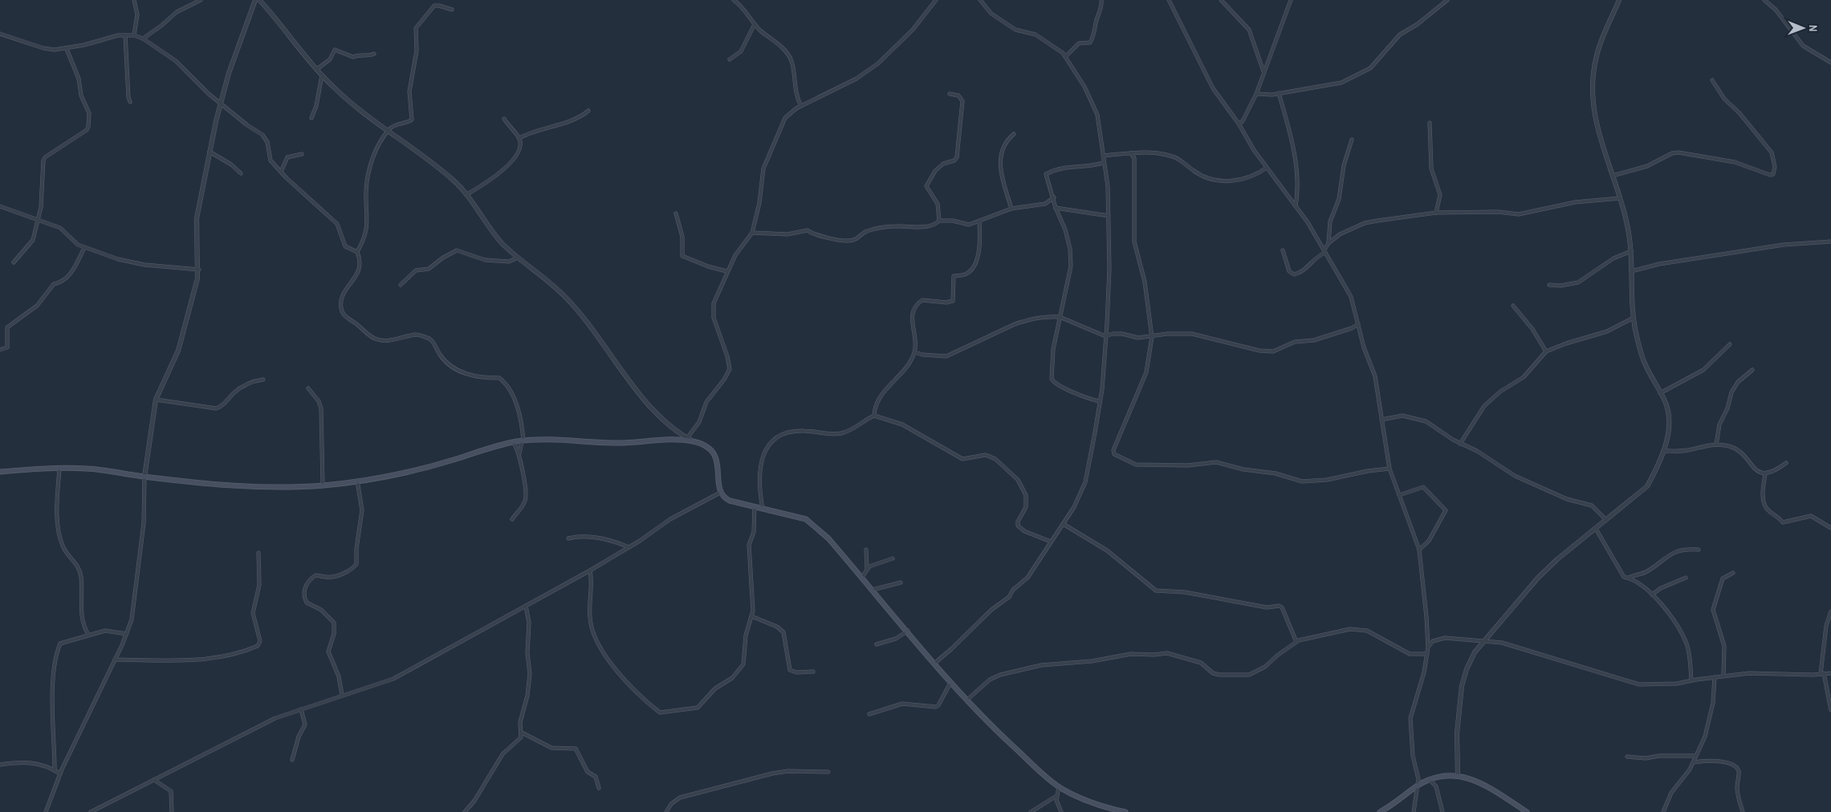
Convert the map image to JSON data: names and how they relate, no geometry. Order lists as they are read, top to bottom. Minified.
{"north":"right"}
